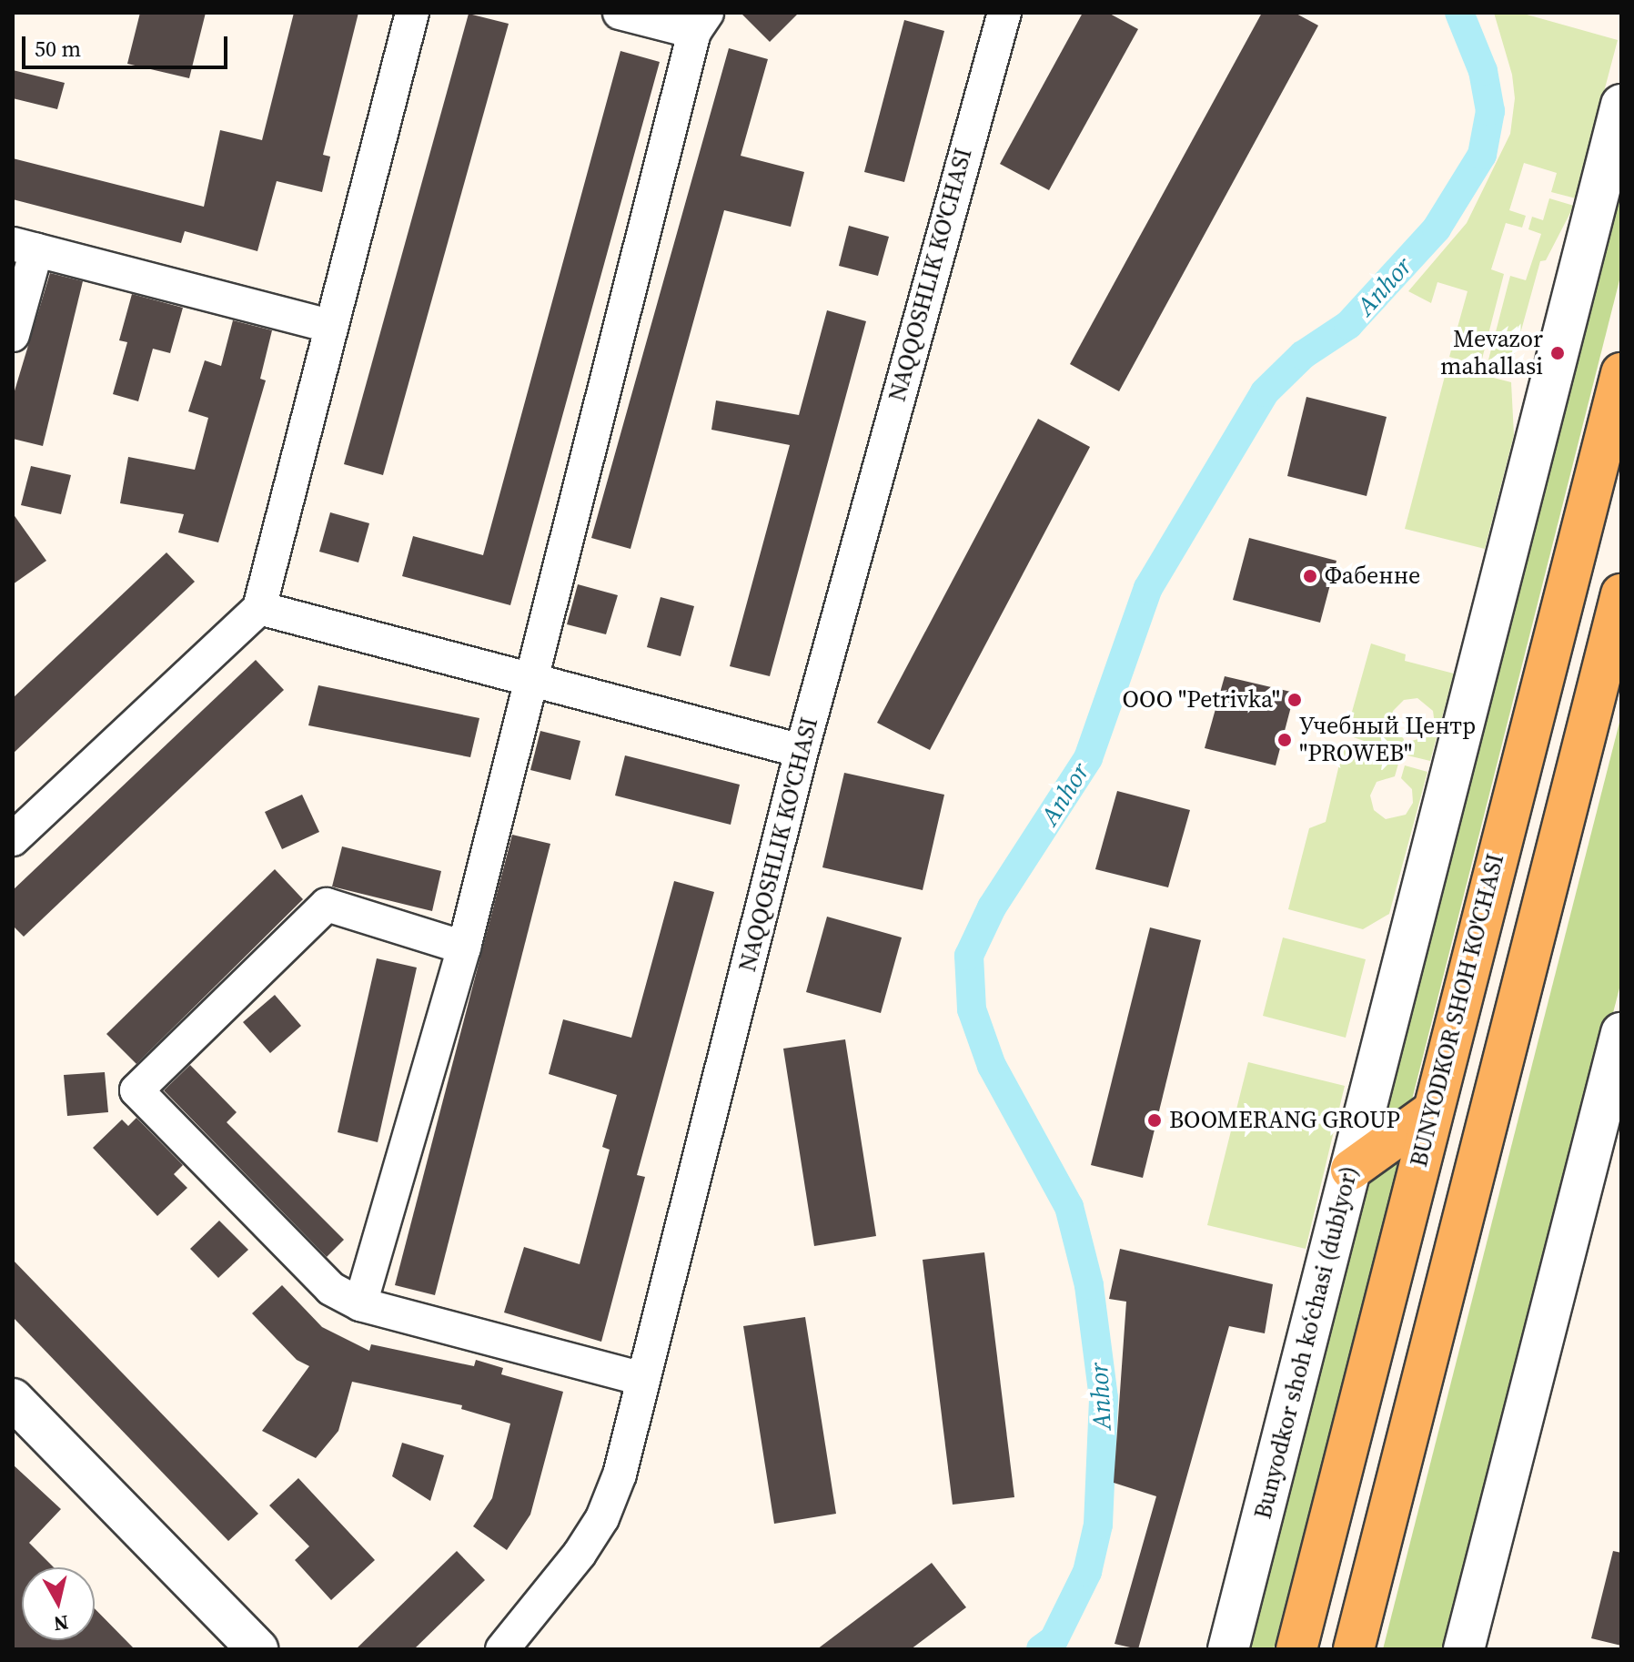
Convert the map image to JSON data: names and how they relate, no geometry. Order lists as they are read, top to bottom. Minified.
{"streets":{"main road":["BUNYODKOR SHOH KO'CHASI"],"street":["NAQQOSHLIK KO'CHASI","Bunyodkor shoh koʻchasi (dublyor)"]},"water":["Anhor"],"places":["Mevazor mahallasi","Фабенне","ООО \"Petrivka\"","Учебный Центр \"PROWEB\"","BOOMERANG GROUP"],"scale_bar":"50 m","north":"bottom"}
